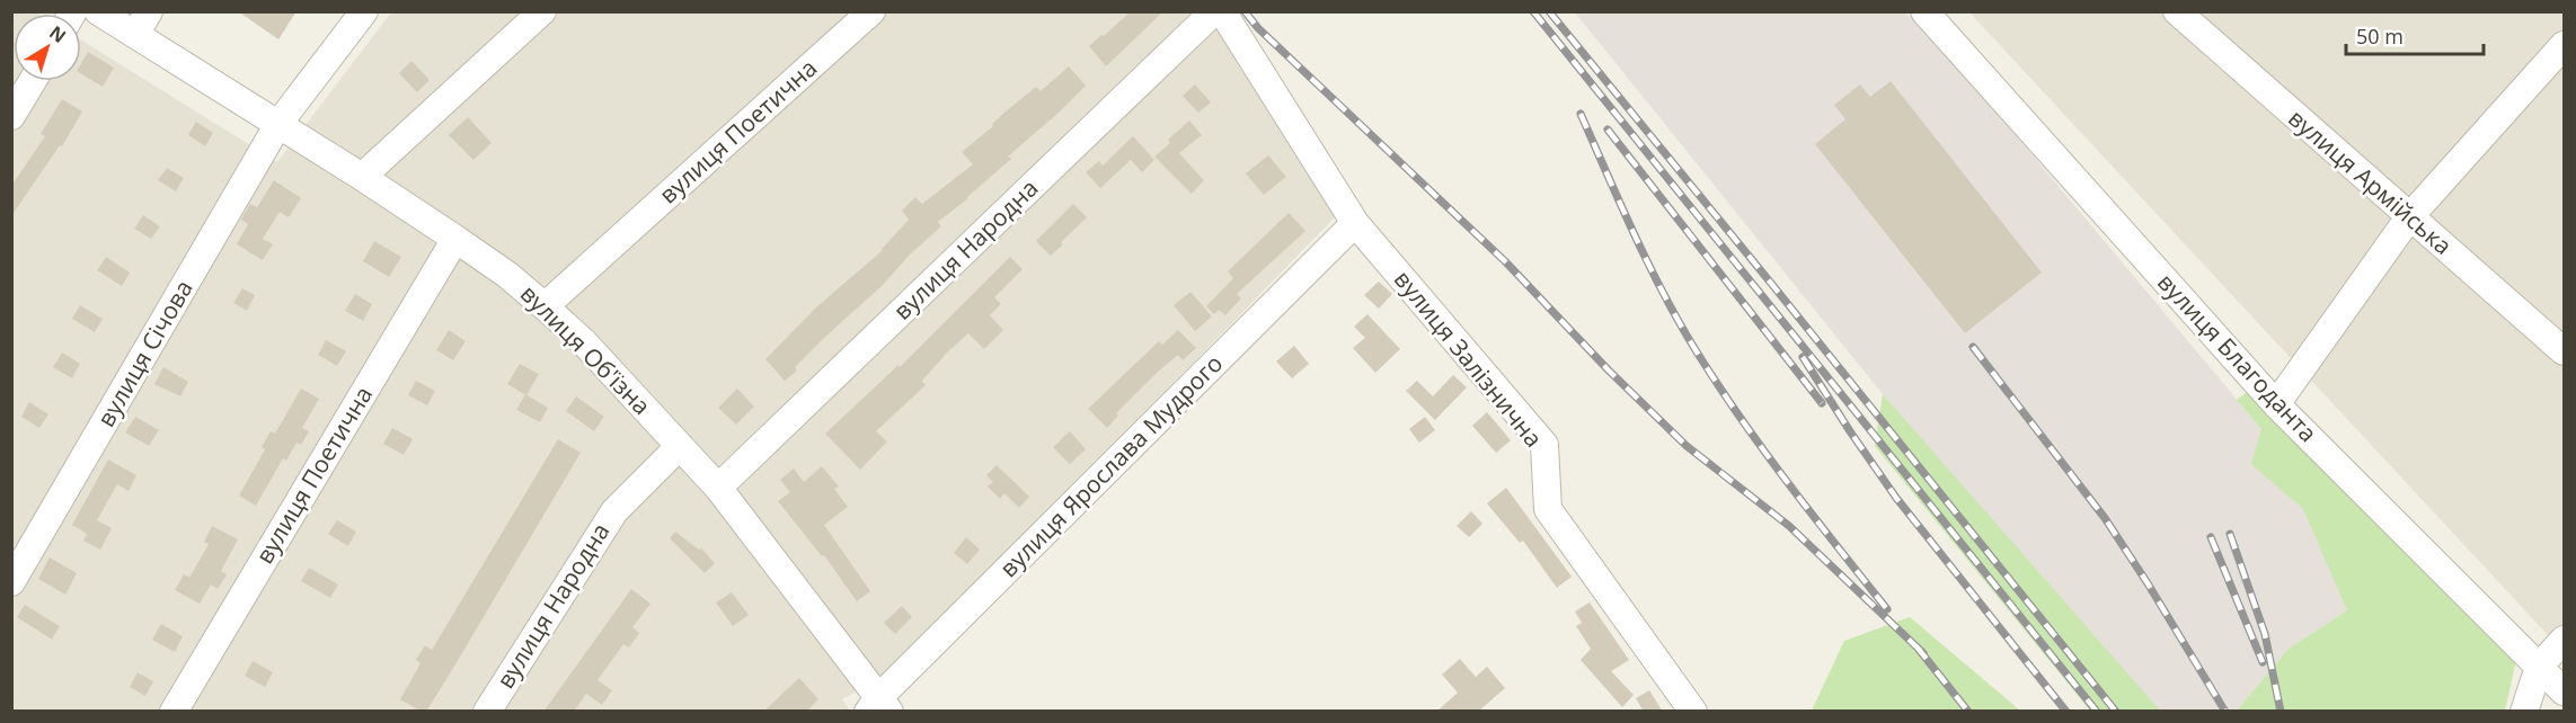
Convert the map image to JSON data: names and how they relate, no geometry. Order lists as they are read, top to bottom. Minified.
{"streets":{"street":["вулиця Поетична","вулиця Армійська","вулиця Народна","вулиця Об'їзна","вулиця Січова","вулиця Благоданта","вулиця Залізнична","вулиця Ярослава Мудрого"]},"crossings":[["вулиця Поетична","вулиця Об'їзна"],["вулиця Народна","вулиця Об'їзна"],["вулиця Об'їзна","вулиця Січова"],["вулиця Об'їзна","вулиця Ярослава Мудрого"],["вулиця Залізнична","вулиця Ярослава Мудрого"]],"scale_bar":"50 m","north":"top right"}
